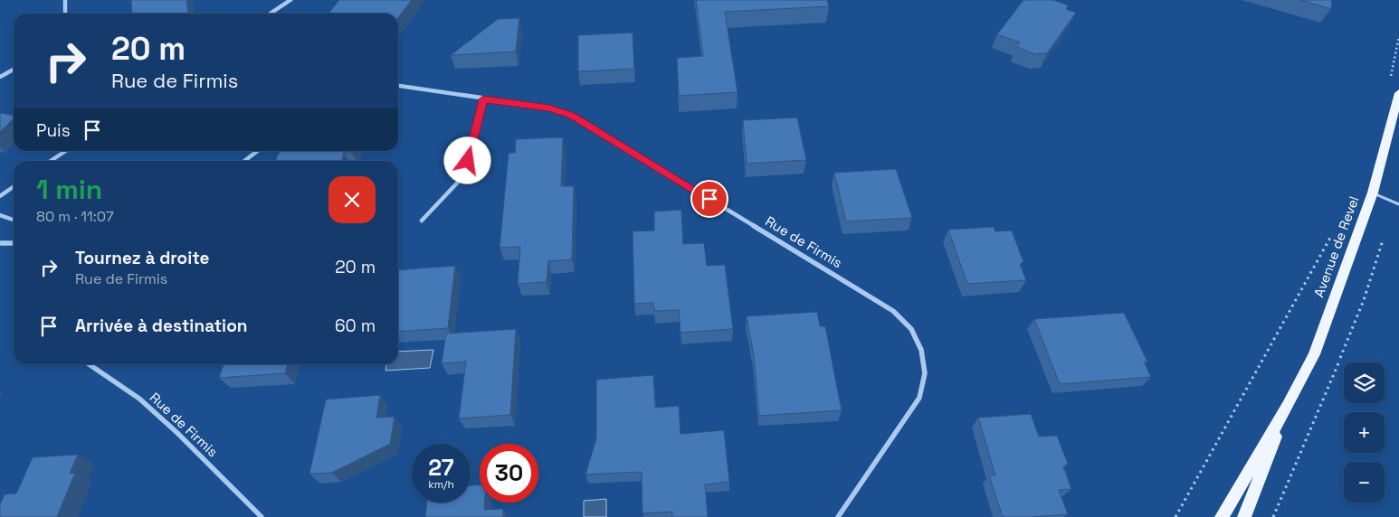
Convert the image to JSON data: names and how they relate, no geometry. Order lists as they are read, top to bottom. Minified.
{"streets":{"main road":["Avenue de Revel"],"street":["Rue de Firmis"]},"page":{"turn":["20 m","Rue de Firmis"],"then":"Puis","heading":["1 min","80 m · 11:07"],"list":[{"name":"Tournez à droite","note":"Rue de Firmis","value":"20 m"},{"name":"Arrivée à destination","value":"60 m"}],"map_buttons":["+","−"],"speed":"27 km/h","limit":"30"}}
